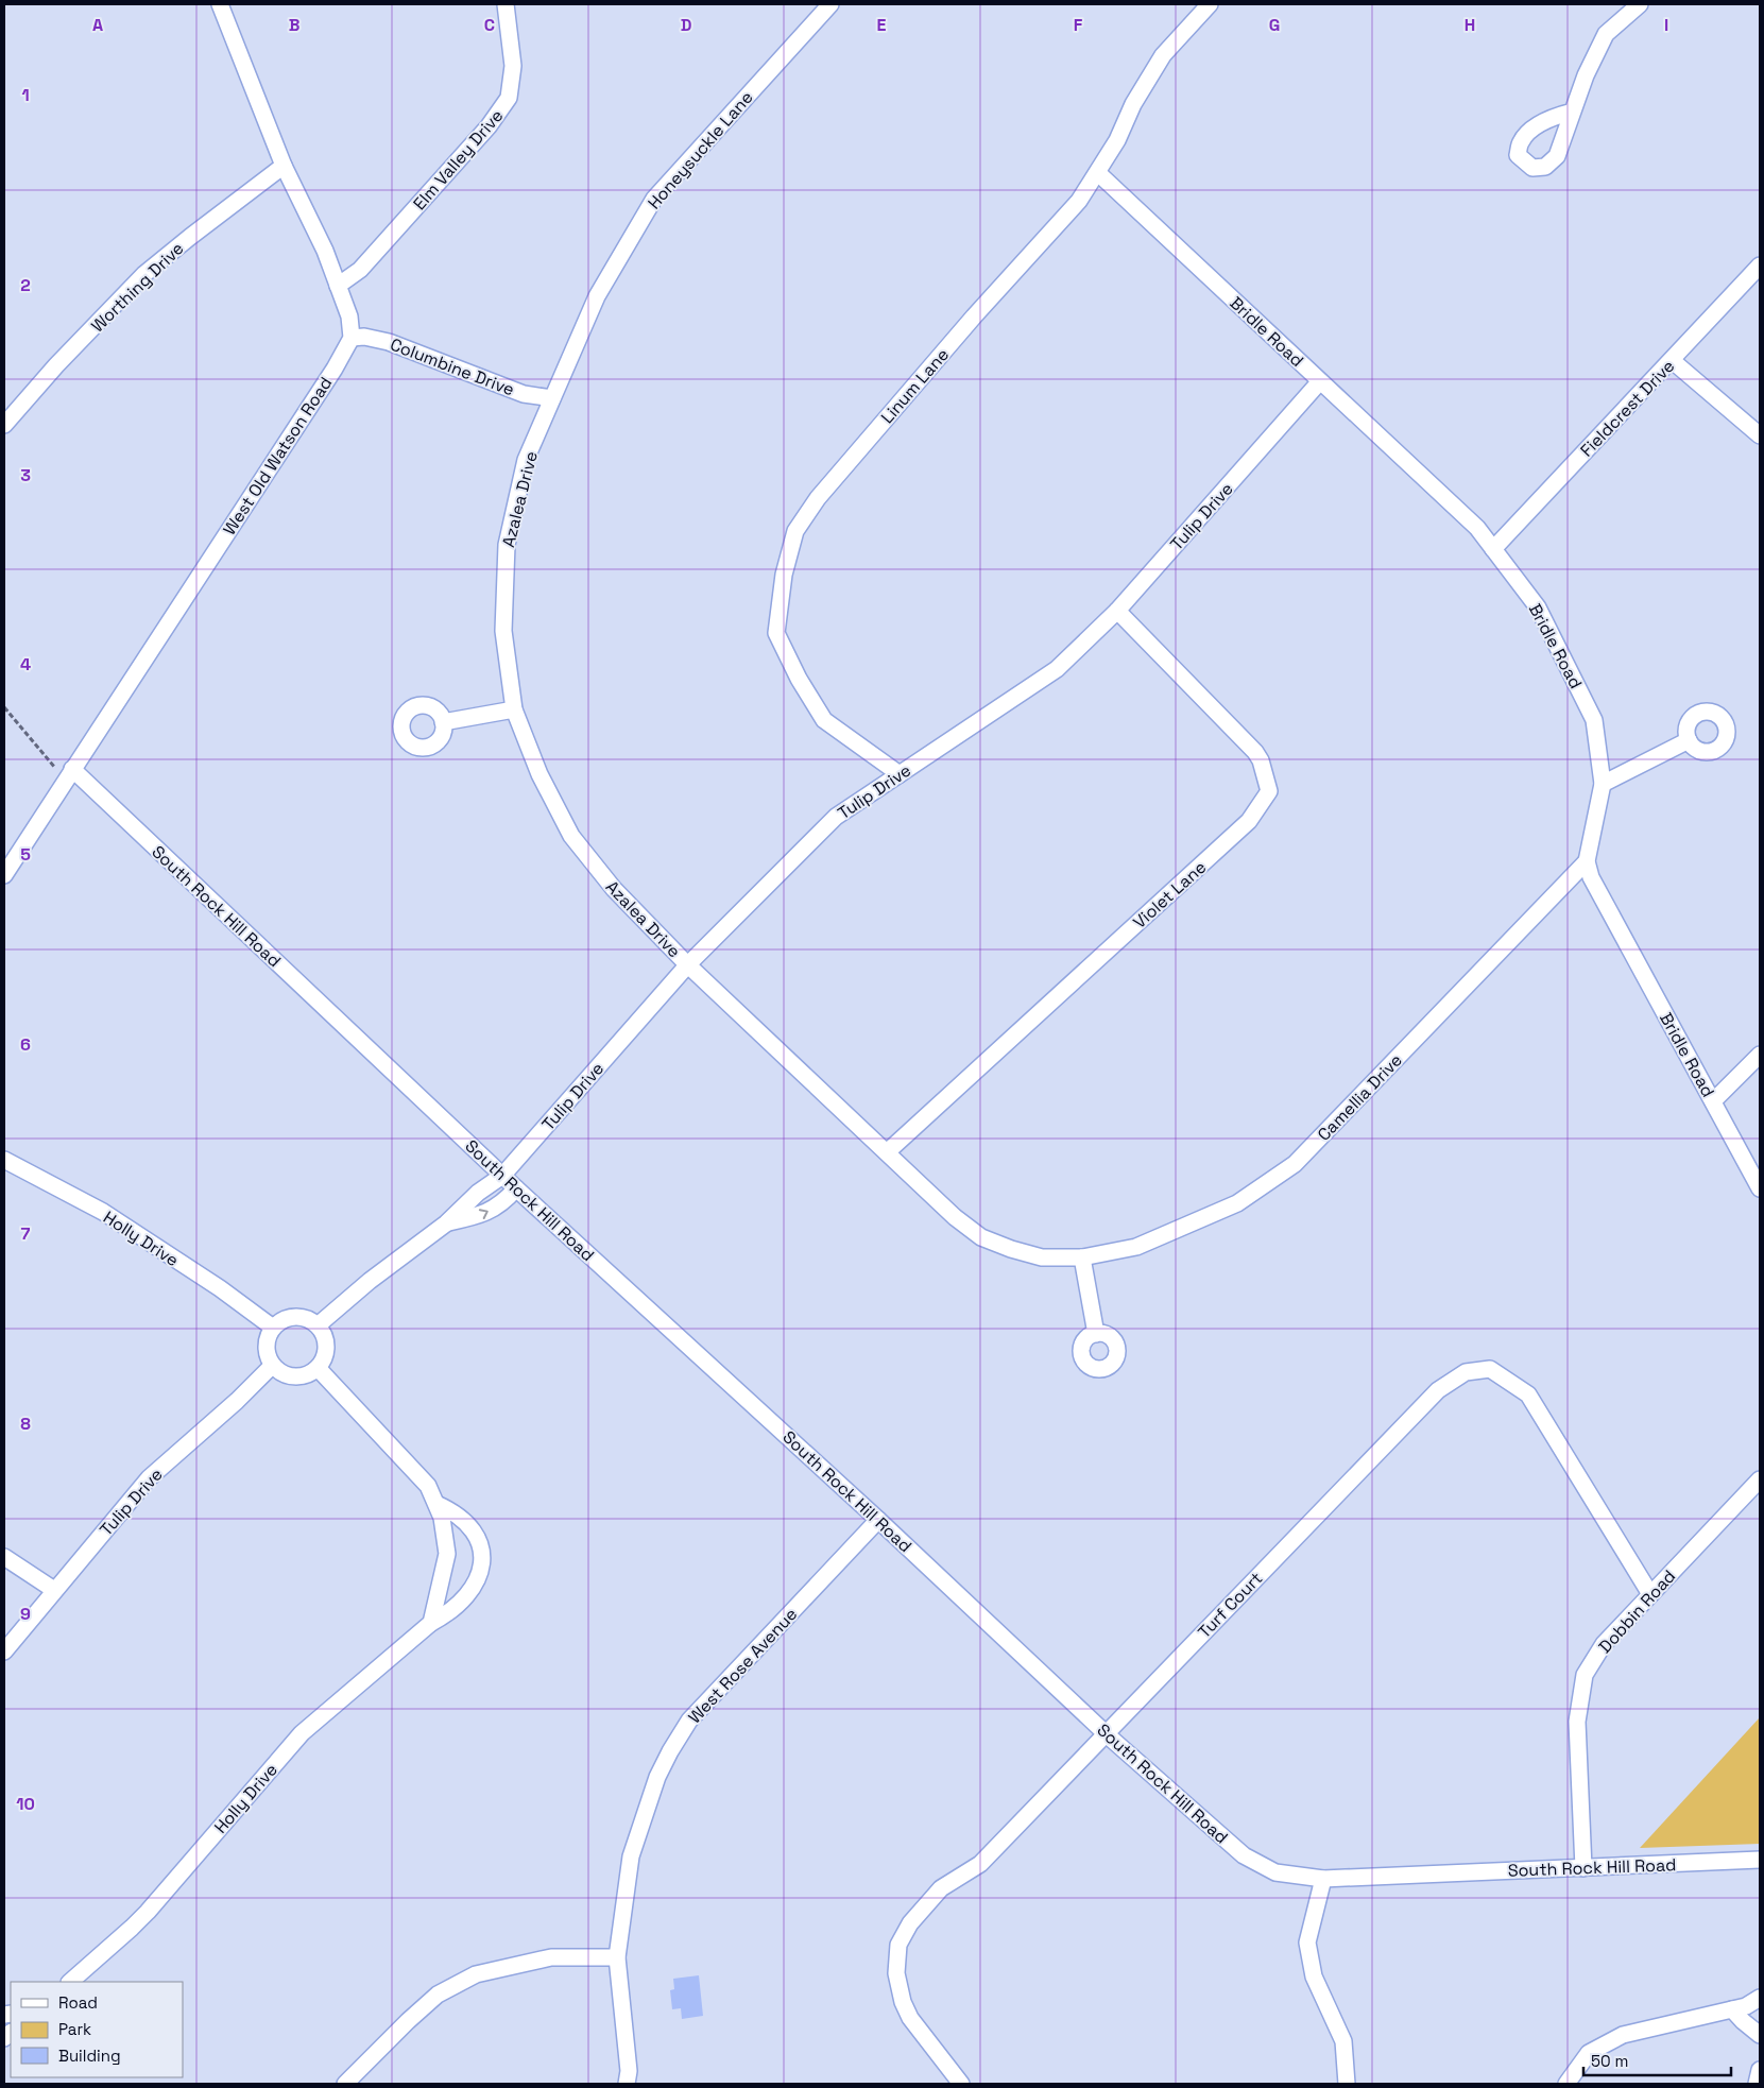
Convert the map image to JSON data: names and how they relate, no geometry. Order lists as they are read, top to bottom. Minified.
{"streets":{"street":["Honeysuckle Lane","Elm Valley Drive","Worthing Drive","Bridle Road","Columbine Drive","Linum Lane","Fieldcrest Drive","West Old Watson Road","Azalea Drive","Tulip Drive","Violet Lane","South Rock Hill Road","Camellia Drive","Holly Drive","Turf Court","Dobbin Road","West Rose Avenue"]},"crossings":[["Honeysuckle Lane","Columbine Drive"],["Honeysuckle Lane","Azalea Drive"],["Bridle Road","Linum Lane"],["Bridle Road","Fieldcrest Drive"],["Bridle Road","Tulip Drive"],["Bridle Road","Camellia Drive"],["Columbine Drive","West Old Watson Road"],["Columbine Drive","Azalea Drive"],["Linum Lane","Tulip Drive"],["West Old Watson Road","South Rock Hill Road"],["Azalea Drive","Tulip Drive"],["Azalea Drive","Violet Lane"],["Azalea Drive","Camellia Drive"],["Tulip Drive","Violet Lane"],["Tulip Drive","South Rock Hill Road"],["Tulip Drive","Holly Drive"],["South Rock Hill Road","Turf Court"],["South Rock Hill Road","Dobbin Road"],["South Rock Hill Road","West Rose Avenue"],["Turf Court","Dobbin Road"]],"legend":["Road","Park","Building"],"scale_bar":"50 m","grid":{"columns":["A","B","C","D","E","F","G","H","I"],"rows":["1","2","3","4","5","6","7","8","9","10"]}}
